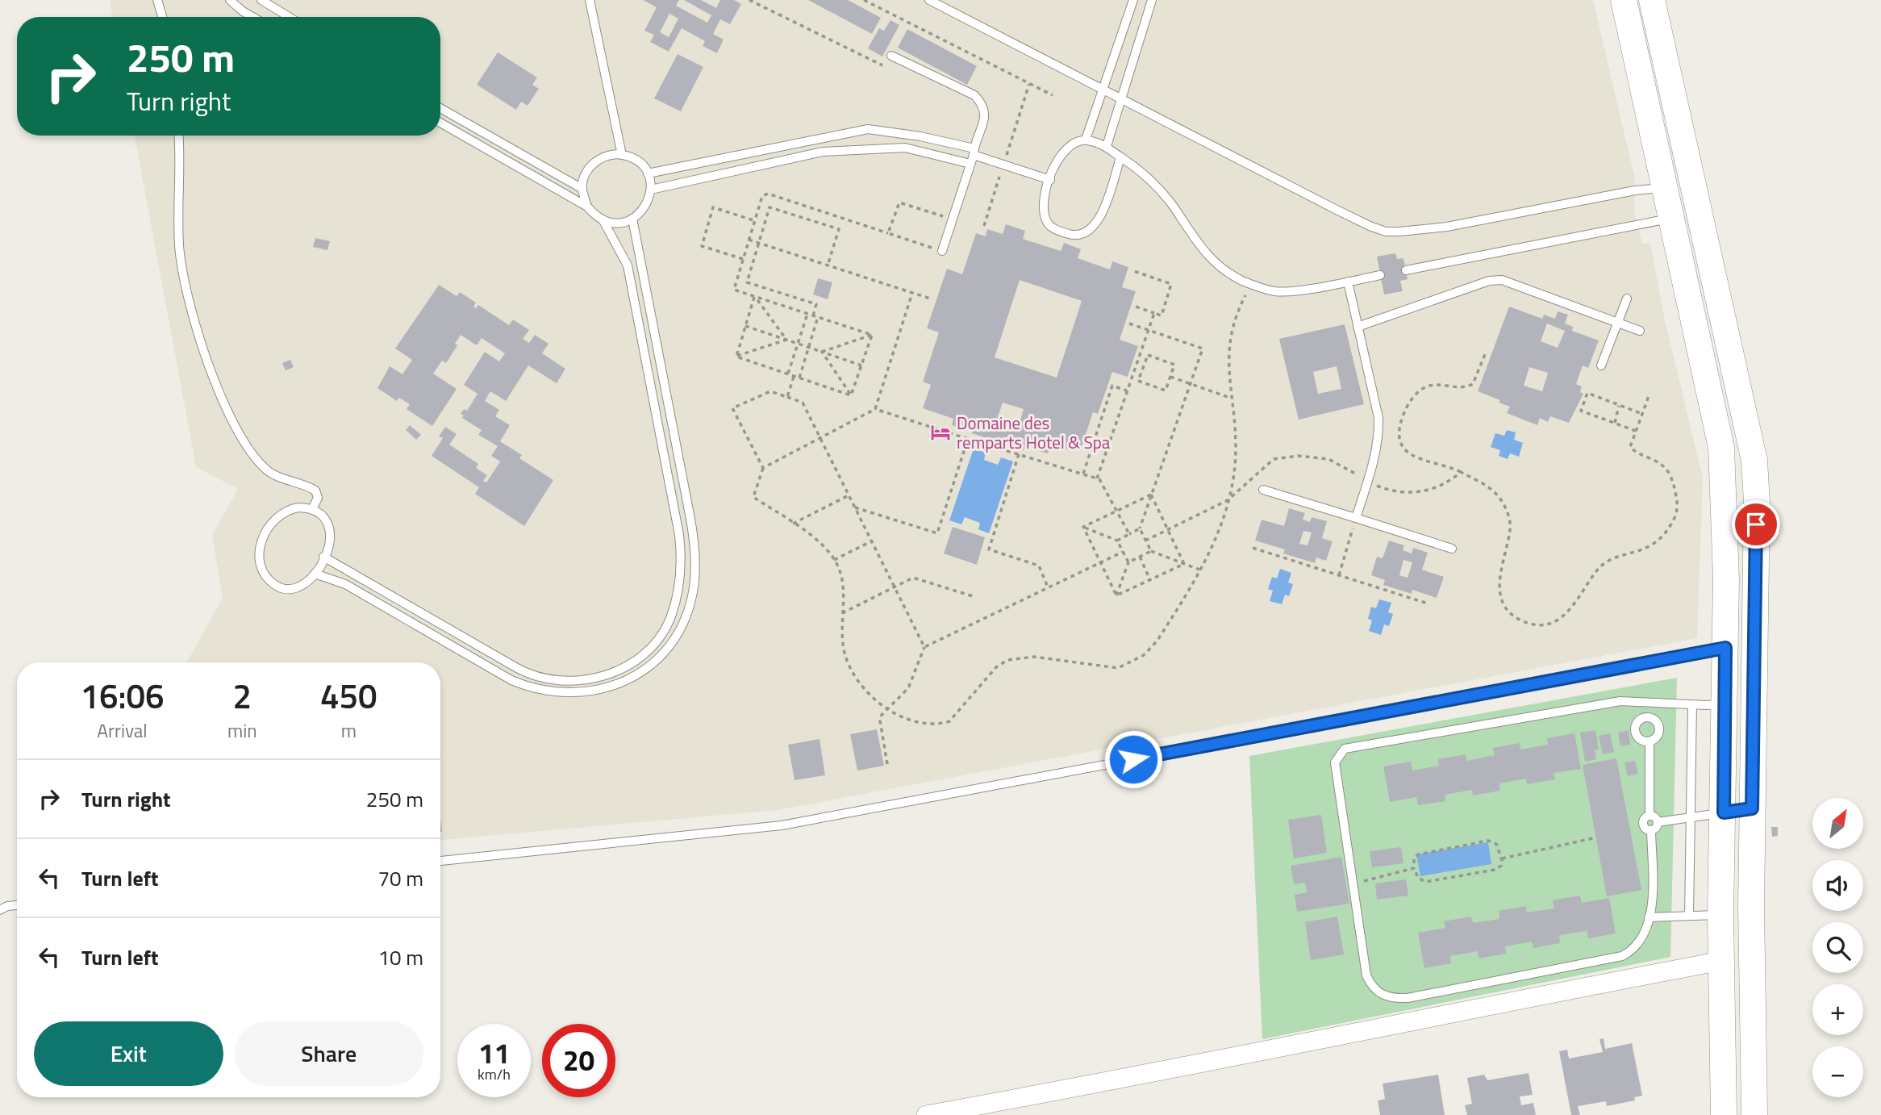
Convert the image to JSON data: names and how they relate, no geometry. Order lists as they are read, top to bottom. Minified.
{"places":{"hotel":["Domaine des remparts Hotel & Spa"]},"north":"top right","page":{"turn":["250 m","Turn right"],"eta":["16:06","Arrival","2","min","450","m"],"list":[{"name":"Turn right","value":"250 m"},{"name":"Turn left","value":"70 m"},{"name":"Turn left","value":"10 m"}],"map_buttons":["+","−"],"buttons":["Exit","Share"],"speed":"11 km/h","limit":"20"}}
